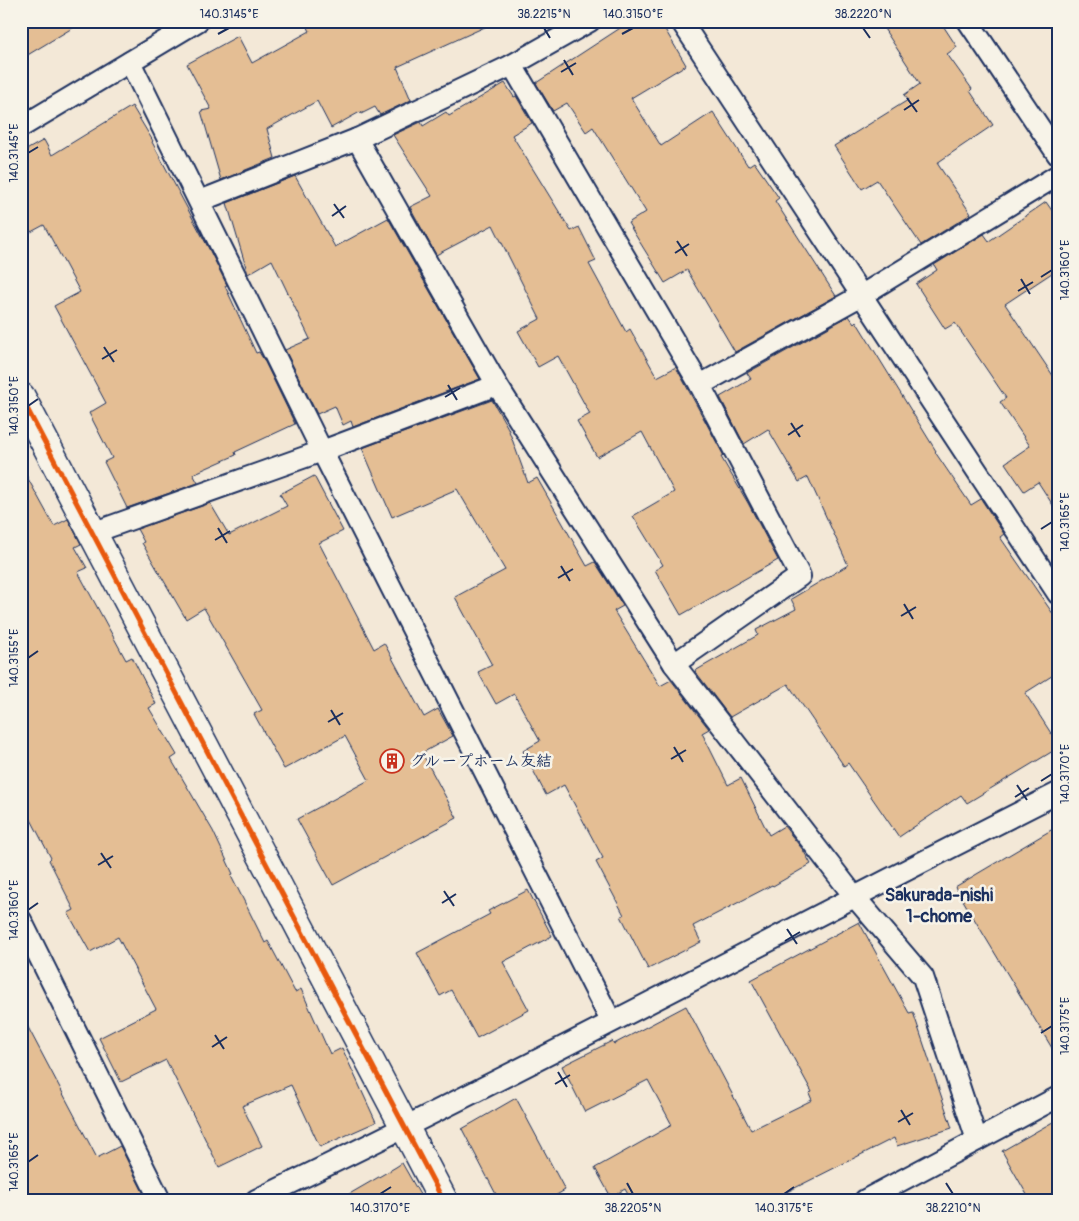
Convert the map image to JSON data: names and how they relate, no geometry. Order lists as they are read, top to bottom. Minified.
{"districts":["Sakurada-nishi 1-chome"],"places":{"building":["グループホーム友結"]},"coordinates":["140.3145°E","38.2215°N","140.3150°E","38.2220°N","140.3160°E","140.3165°E","140.3155°E","140.3170°E","140.3175°E","38.2205°N","38.2210°N"]}
